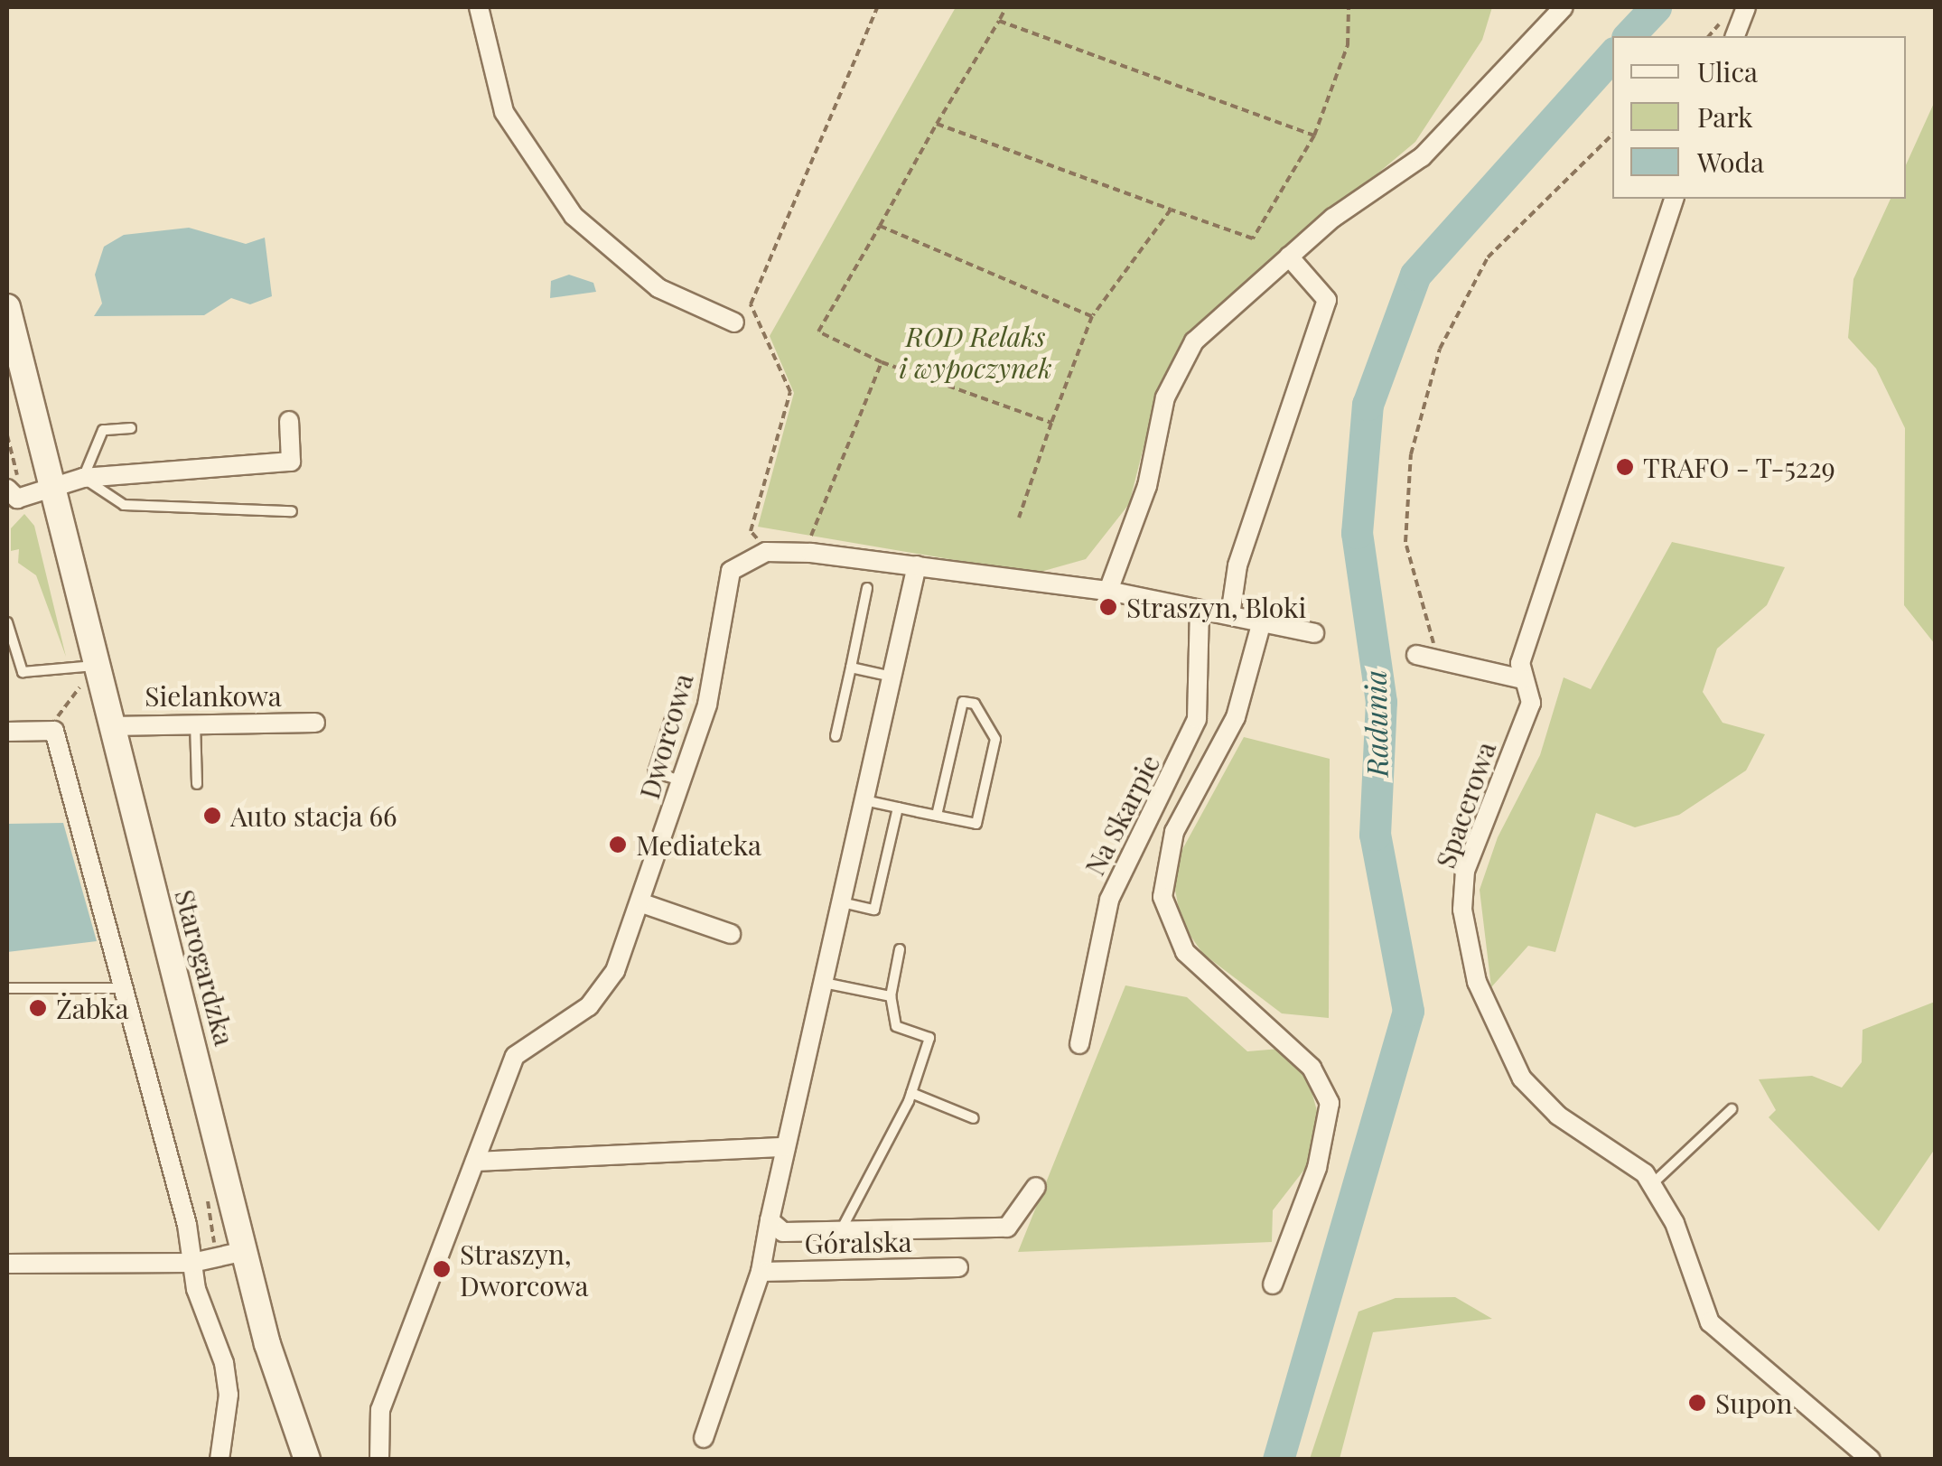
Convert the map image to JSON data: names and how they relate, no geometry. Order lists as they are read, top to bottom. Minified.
{"streets":{"main road":["Starogardzka"],"street":["Sielankowa","Dworcowa","Spacerowa","Na Skarpie","Góralska"]},"crossings":[["Sielankowa","Starogardzka"]],"water":["Radunia"],"parks":["ROD Relaks i wypoczynek"],"places":["TRAFO - T-5229","Straszyn, Bloki","Auto stacja 66","Mediateka","Żabka","Straszyn, Dworcowa","Supon"],"legend":["Ulica","Park","Woda"]}
